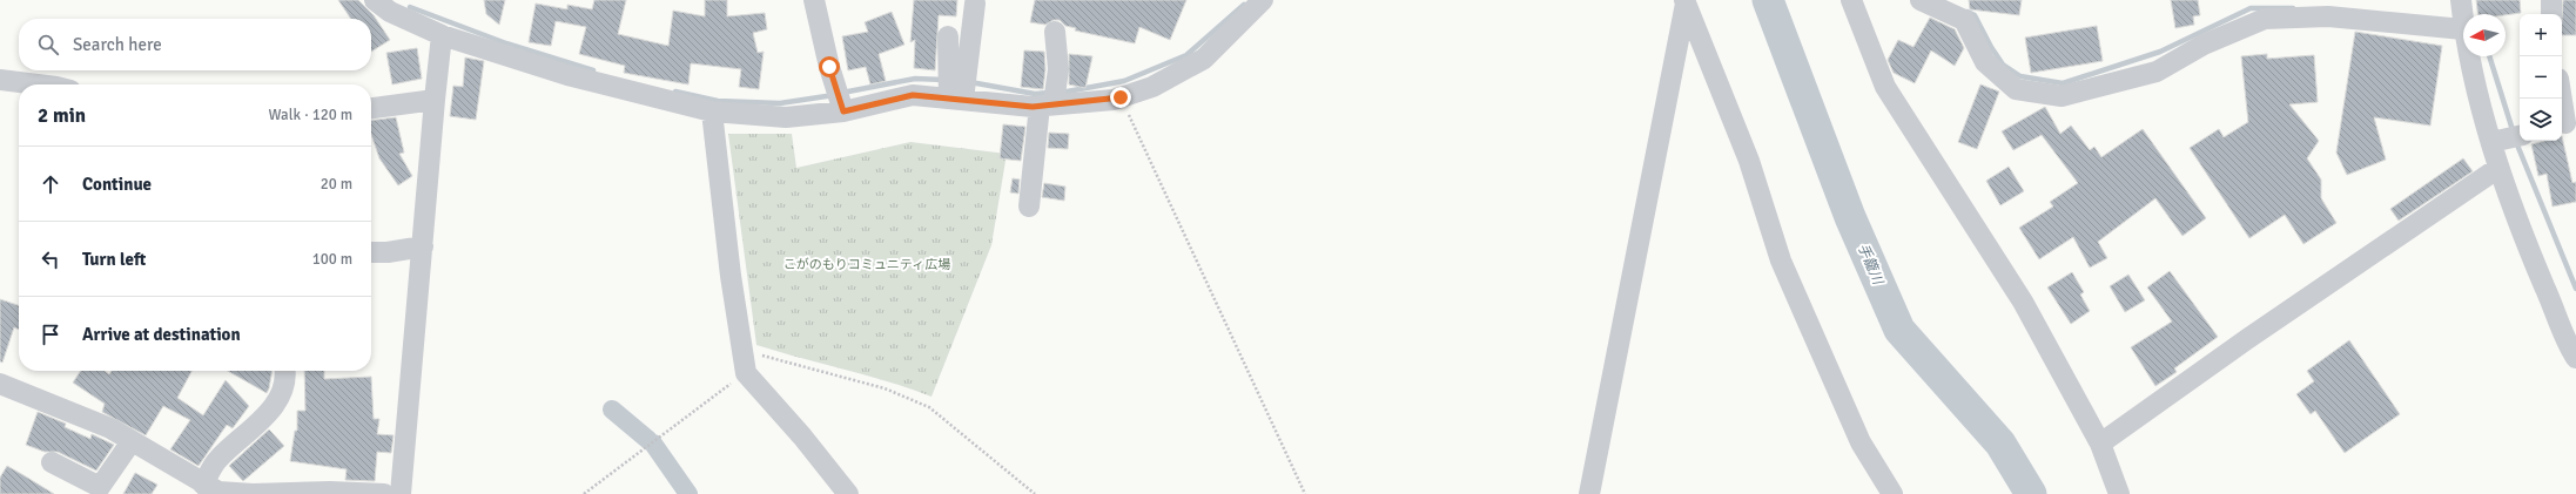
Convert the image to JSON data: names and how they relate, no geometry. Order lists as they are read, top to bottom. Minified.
{"water":["手籠川"],"parks":["こがのもりコミュニティ広場"],"north":"left","page":{"map_buttons":["+","−"],"search":"Search here","heading":["2 min","Walk · 120 m"],"list":[["Continue","20 m"],["Turn left","100 m"],"Arrive at destination"]}}
